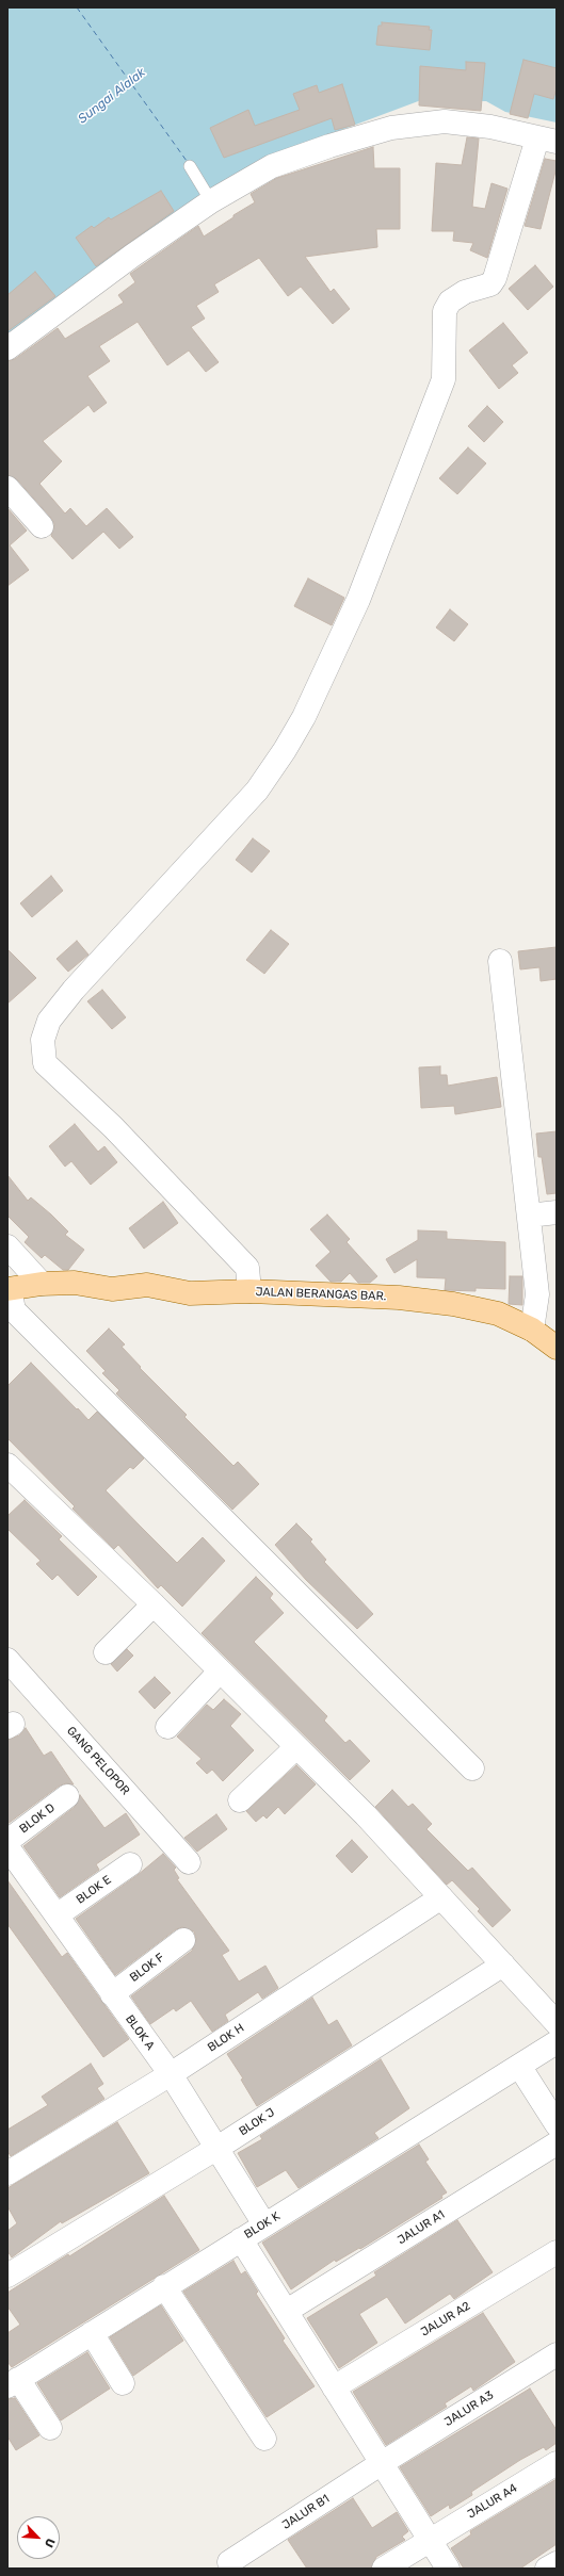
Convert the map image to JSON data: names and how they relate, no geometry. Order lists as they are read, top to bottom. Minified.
{"streets":{"main road":["JALAN BERANGAS BAR."],"street":["GANG PELOPOR","BLOK D","BLOK E","BLOK F","BLOK A","BLOK H","BLOK J","BLOK K","JALUR A1","JALUR A2","JALUR A3","JALUR A4","JALUR B1"]},"crossings":[["BLOK E","BLOK A"],["BLOK F","BLOK A"],["BLOK A","BLOK H"],["BLOK A","BLOK J"],["BLOK A","BLOK K"],["JALUR A3","JALUR B1"]],"water":["Sungai Alalak"],"north":"bottom right"}
